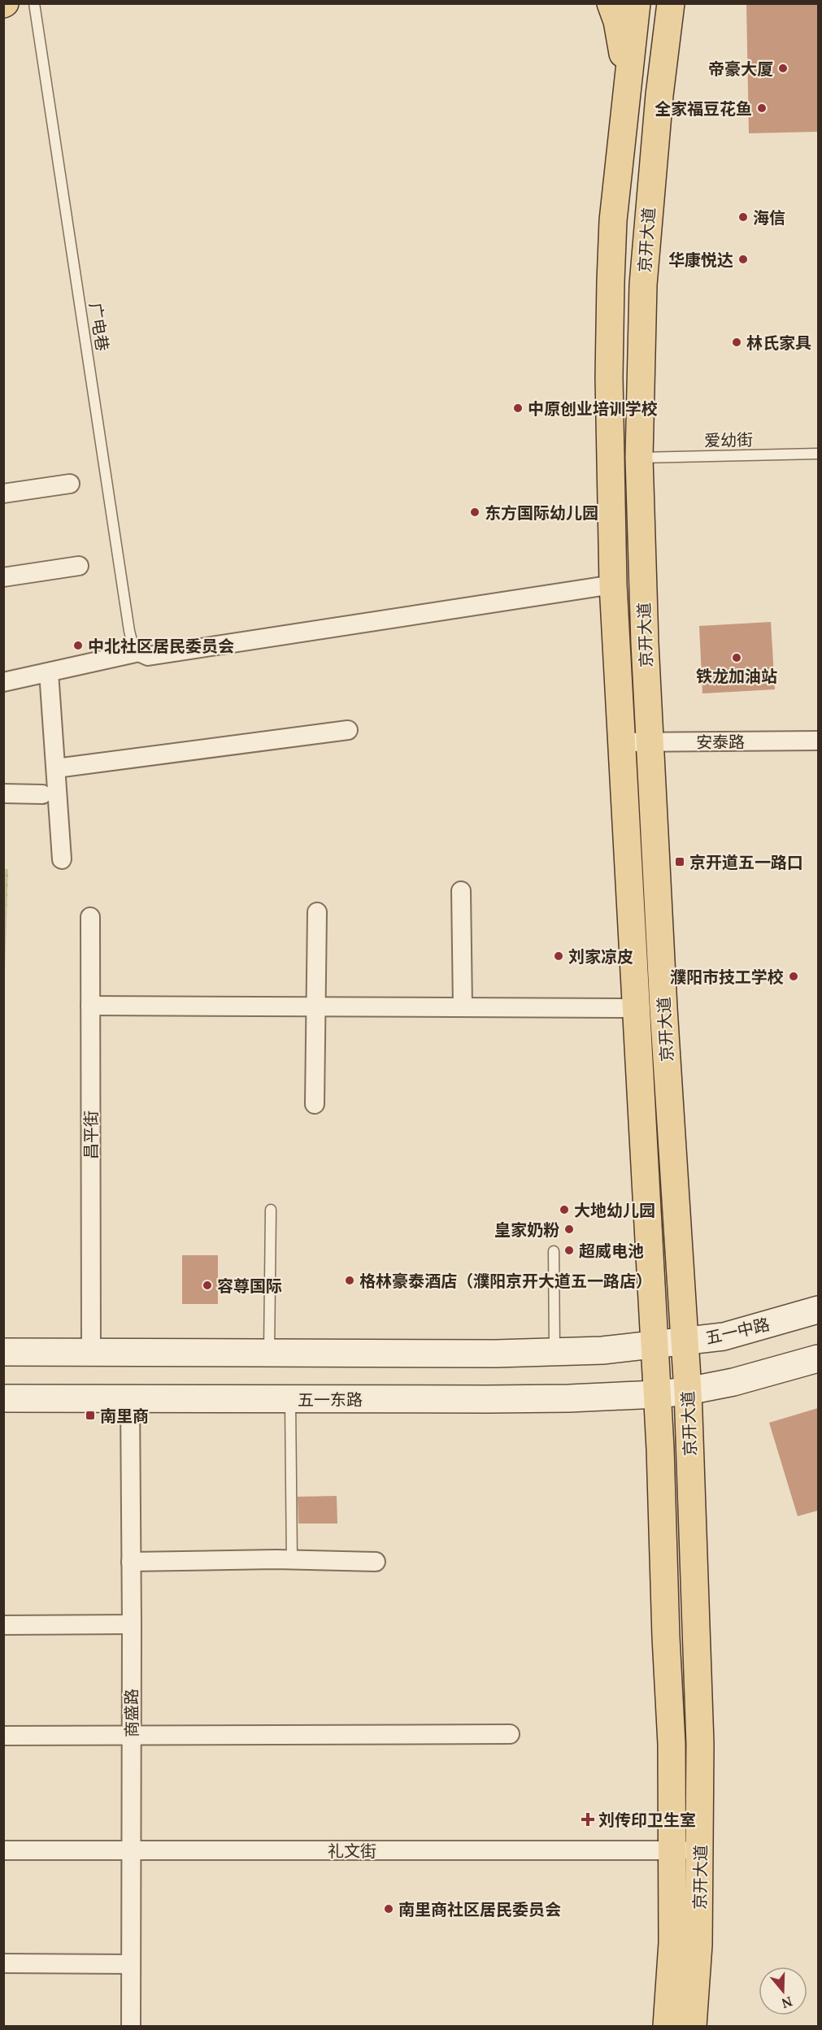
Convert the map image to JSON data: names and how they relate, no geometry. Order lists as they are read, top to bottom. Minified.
{"streets":{"main road":["京开大道"],"street":["安泰路","昌平街","五一中路","五一东路","商盛路","礼文街"],"lane":["广电巷","爱幼街"]},"crossings":[["京开大道","爱幼街"],["京开大道","安泰路"],["京开大道","五一中路"],["京开大道","五一东路"],["京开大道","礼文街"],["五一东路","商盛路"],["商盛路","礼文街"]],"places":{"other":["帝豪大厦","全家福豆花鱼","海信","华康悦达","林氏家具","中原创业培训学校","东方国际幼儿园","中北社区居民委员会","铁龙加油站","刘家凉皮","濮阳市技工学校","大地幼儿园","皇家奶粉","超威电池","格林豪泰酒店（濮阳京开大道五一路店）","容尊国际","南里商社区居民委员会"],"transit":["京开道五一路口","南里商"],"health":["刘传印卫生室"]},"north":"bottom"}
